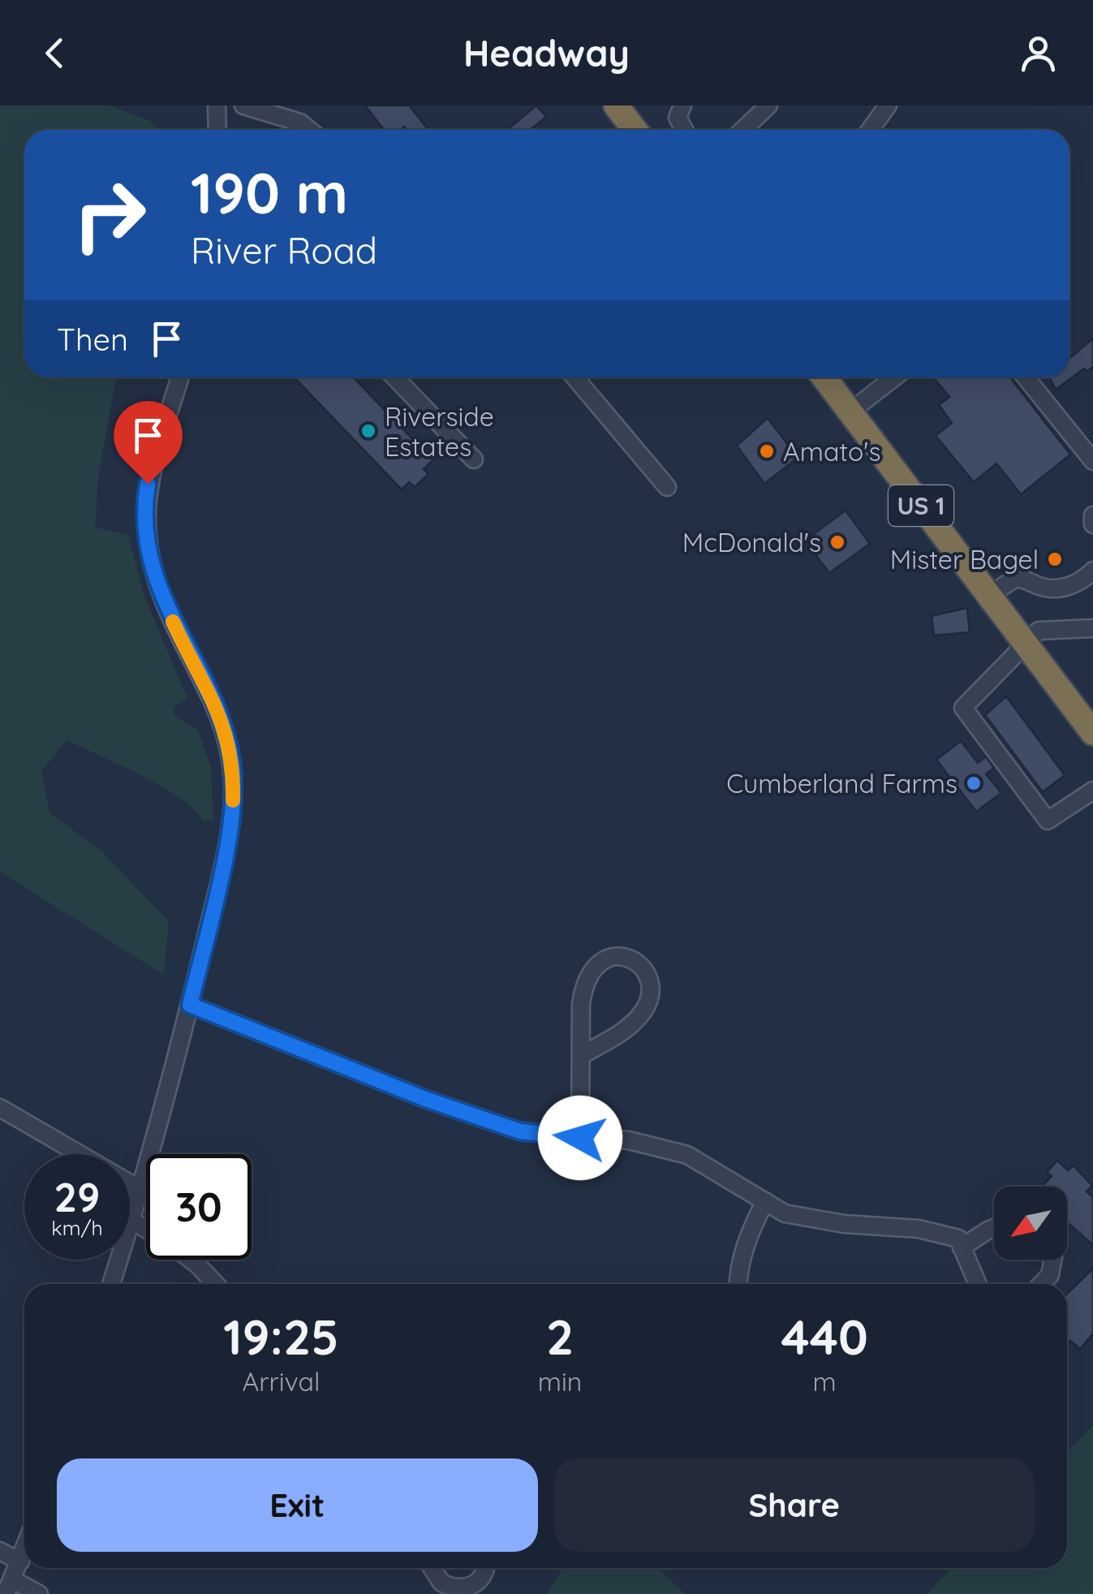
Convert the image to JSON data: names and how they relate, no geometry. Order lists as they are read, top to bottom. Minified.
{"streets":{"highway":["US 1"]},"places":["Riverside Estates","Amato's","McDonald's","Mister Bagel","Cumberland Farms"],"north":"bottom left","page":{"header":"Headway","turn":["190 m","River Road"],"then":"Then","speed":"29 km/h","limit":"30","eta":["19:25","Arrival","2","min","440","m"],"buttons":["Exit","Share"]}}
